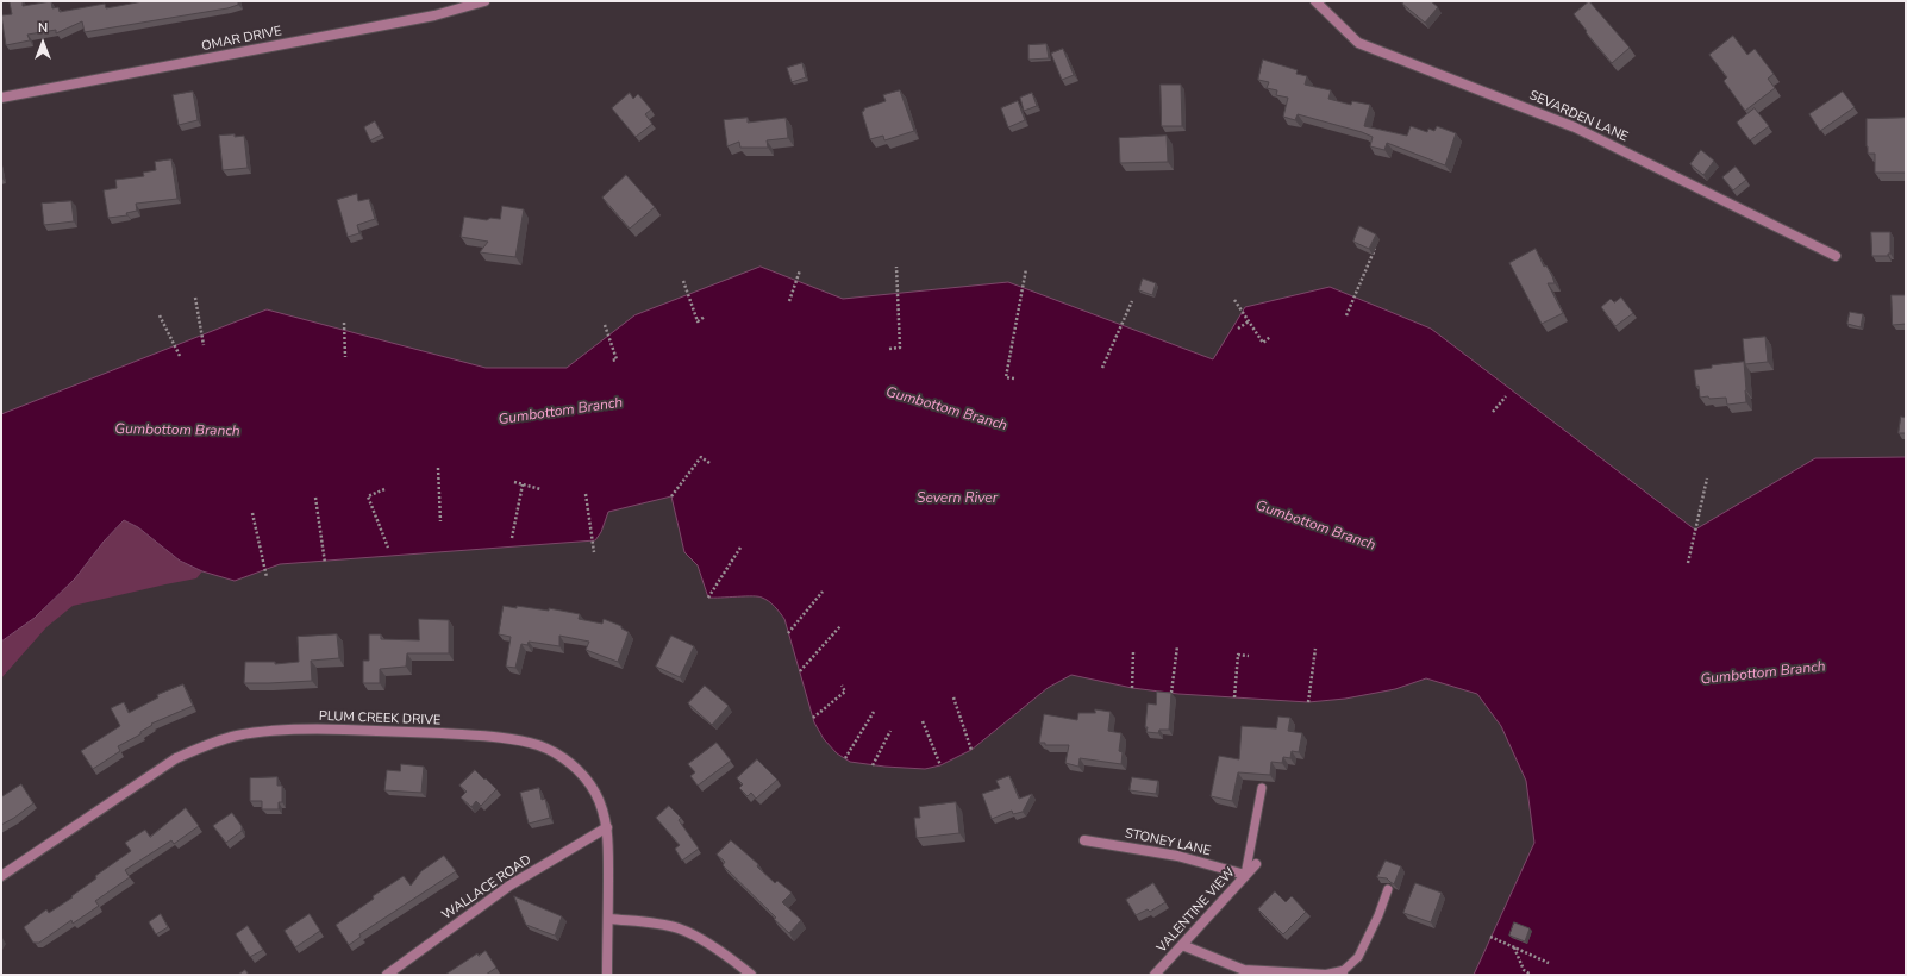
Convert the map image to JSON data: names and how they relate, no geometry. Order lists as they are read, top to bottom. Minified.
{"streets":{"street":["OMAR DRIVE","SEVARDEN LANE","PLUM CREEK DRIVE","STONEY LANE","WALLACE ROAD","VALENTINE VIEW"]},"crossings":[["PLUM CREEK DRIVE","WALLACE ROAD"],["STONEY LANE","VALENTINE VIEW"]],"water":["Gumbottom Branch","Severn River"],"north":"top"}
